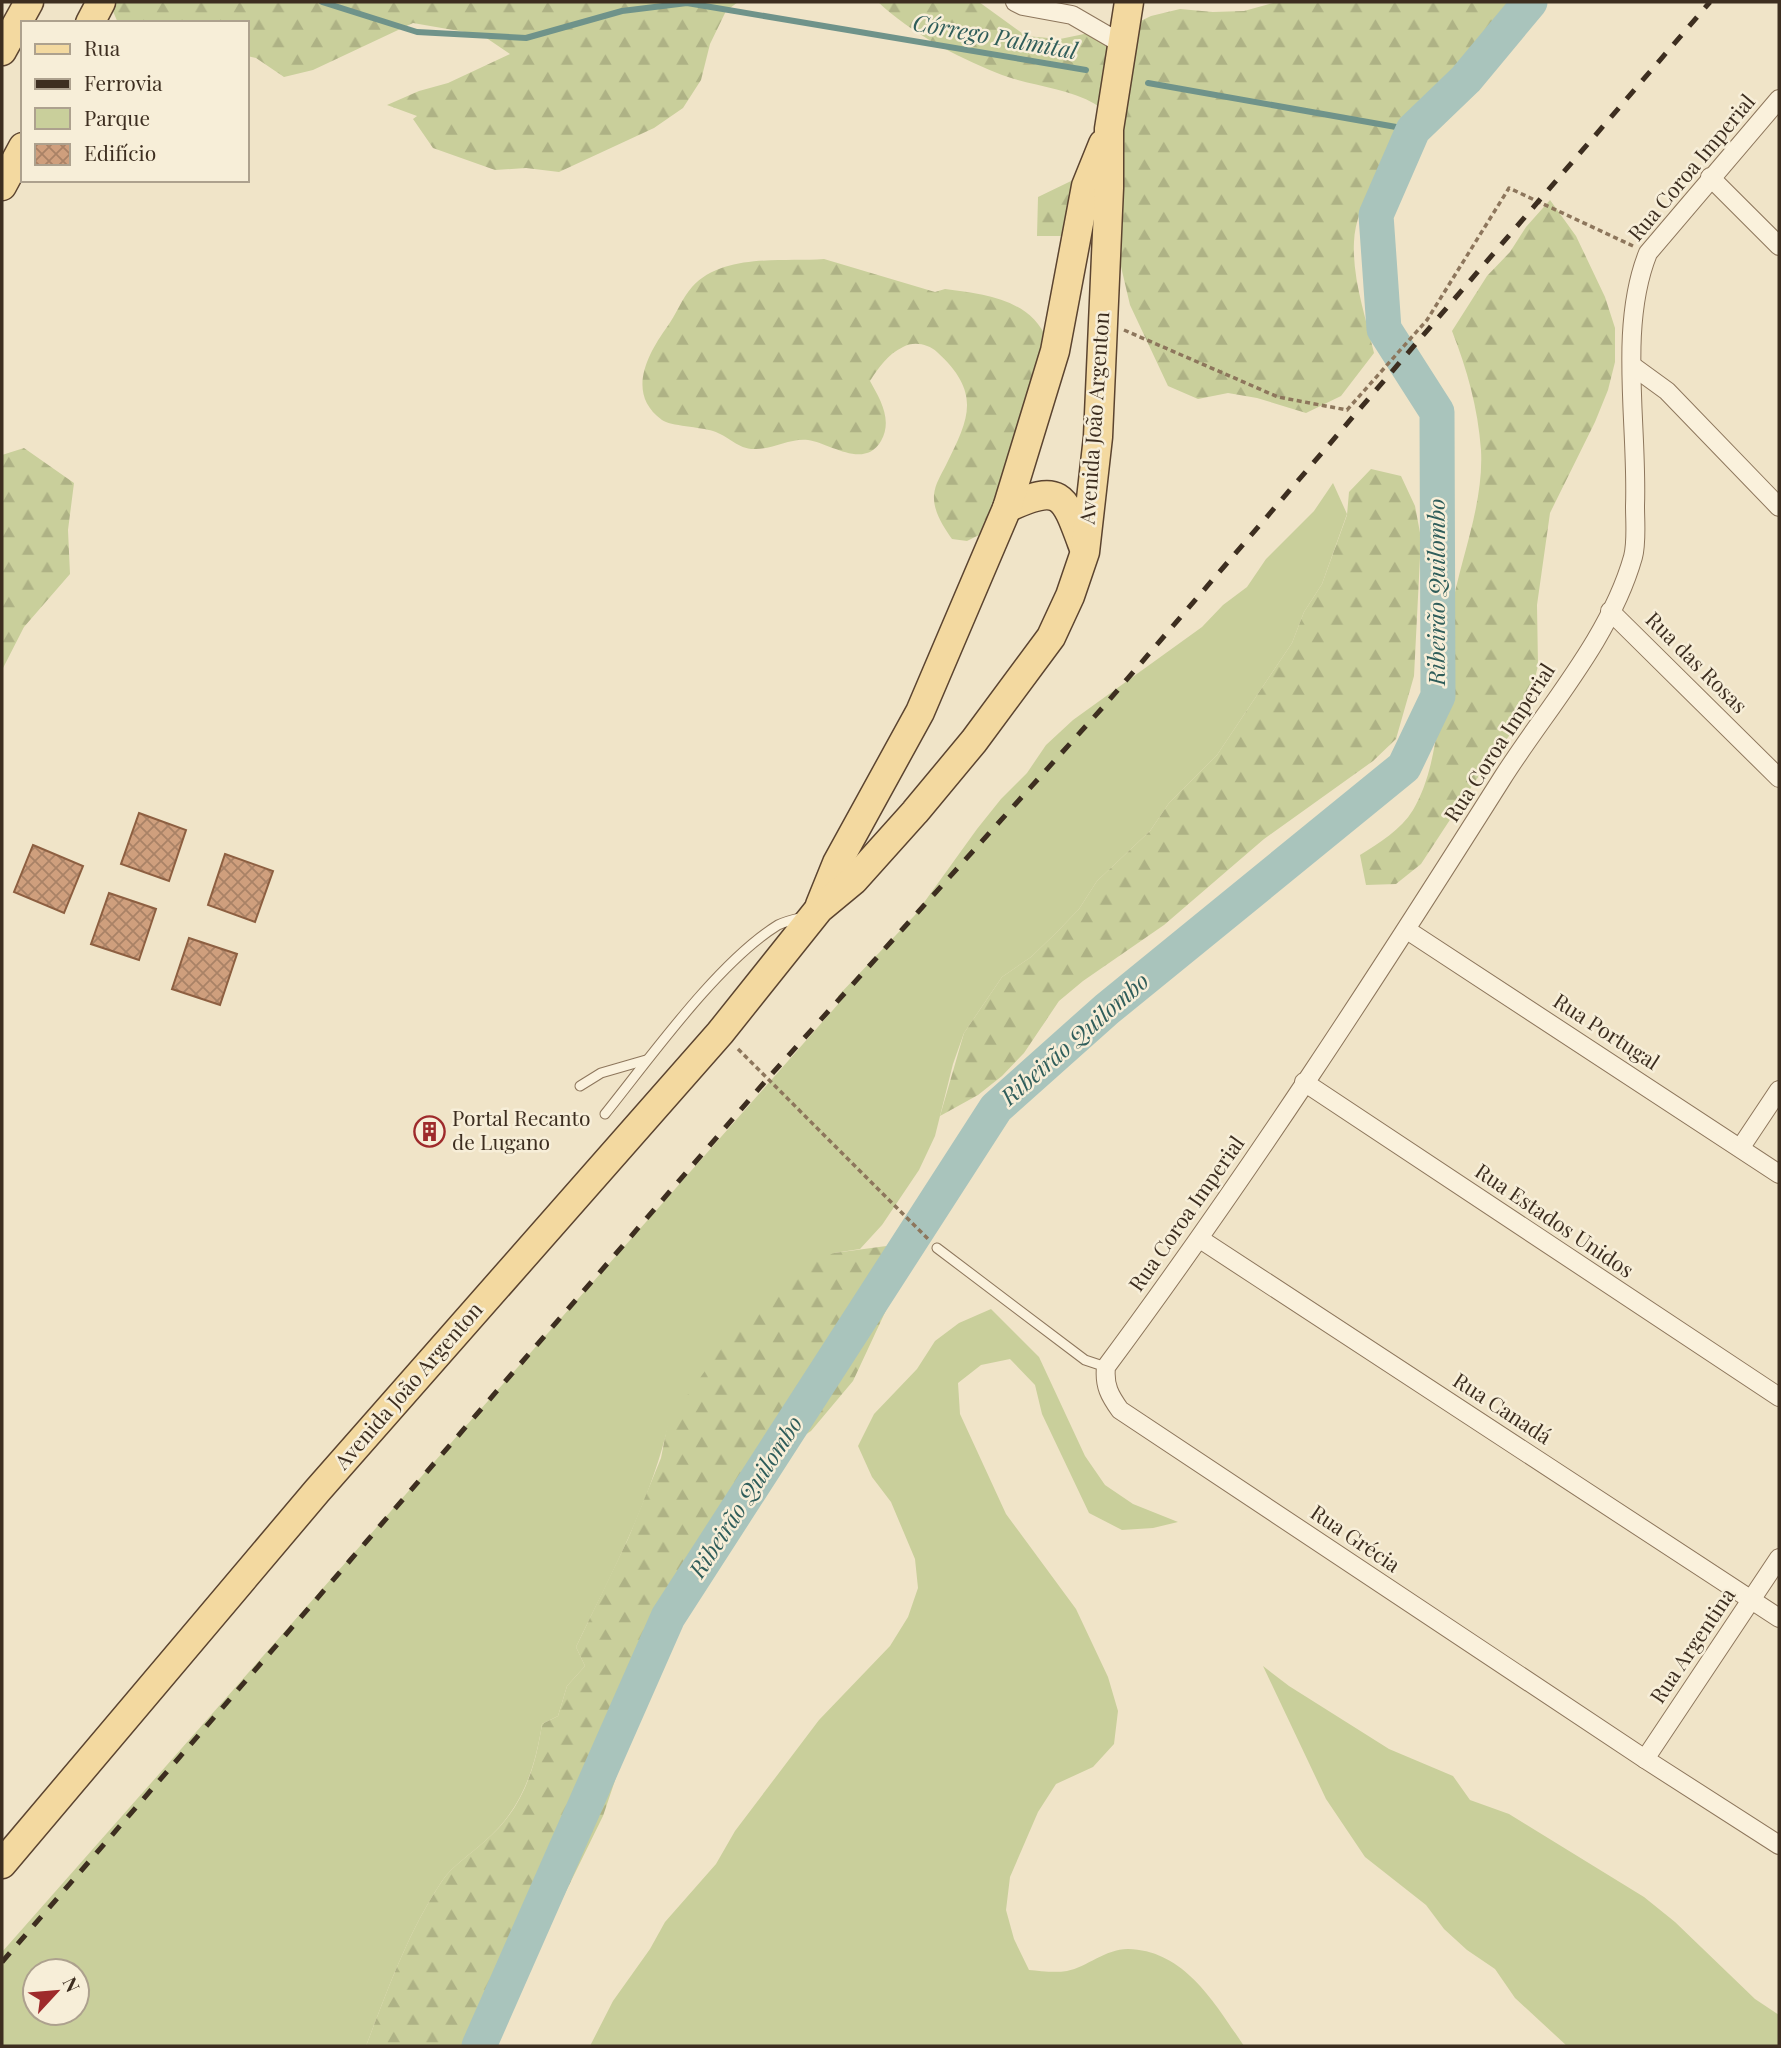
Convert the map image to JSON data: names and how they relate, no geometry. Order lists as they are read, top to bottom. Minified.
{"streets":{"main road":["Avenida João Argenton"],"street":["Rua Coroa Imperial","Rua das Rosas","Rua Portugal","Rua Estados Unidos","Rua Canadá","Rua Grécia","Rua Argentina"]},"crossings":[["Rua Coroa Imperial","Rua das Rosas"],["Rua Coroa Imperial","Rua Portugal"],["Rua Coroa Imperial","Rua Estados Unidos"],["Rua Coroa Imperial","Rua Canadá"],["Rua Coroa Imperial","Rua Grécia"],["Rua Canadá","Rua Argentina"],["Rua Grécia","Rua Argentina"]],"water":["Córrego Palmital","Ribeirão Quilombo"],"places":{"building":["Portal Recanto de Lugano"]},"legend":["Rua","Ferrovia","Parque","Edifício"],"north":"top right"}
